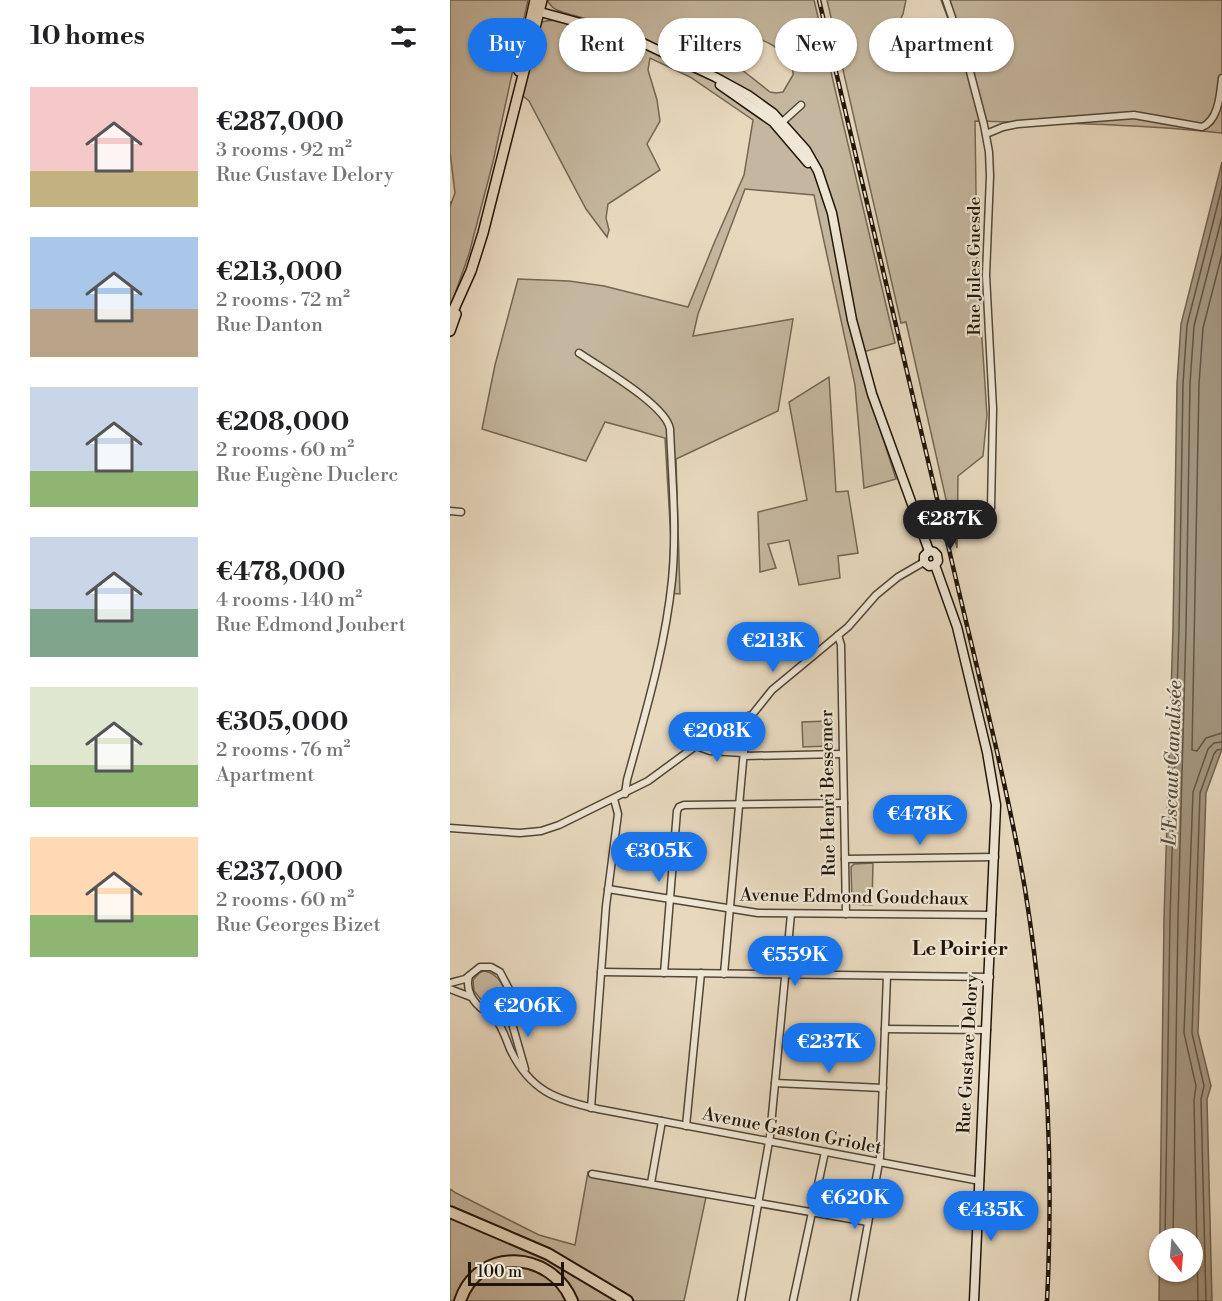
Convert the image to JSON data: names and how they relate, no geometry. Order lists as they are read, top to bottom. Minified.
{"streets":{"street":["Rue Jules Guesde","Rue Henri Bessemer","Avenue Edmond Goudchaux","Rue Gustave Delory","Avenue Gaston Griolet"]},"crossings":[["Rue Henri Bessemer","Avenue Edmond Goudchaux"],["Avenue Edmond Goudchaux","Rue Gustave Delory"],["Rue Gustave Delory","Avenue Gaston Griolet"]],"districts":["Le Poirier"],"water":["L'Escaut Canalisée"],"scale_bar":"100 m","north":"bottom","page":{"heading":"10 homes","chip":["Buy","Rent","Filters","New","Apartment"],"list":[{"name":"€287,000","note":"3 rooms · 92 m² · Rue Gustave Delory"},{"name":"€213,000","note":"2 rooms · 72 m² · Rue Danton"},{"name":"€208,000","note":"2 rooms · 60 m² · Rue Eugène Duclerc"},{"name":"€478,000","note":"4 rooms · 140 m² · Rue Edmond Joubert"},{"name":"€305,000","note":"2 rooms · 76 m² · Apartment"},{"name":"€237,000","note":"2 rooms · 60 m² · Rue Georges Bizet"}],"price":["€287K","€213K","€208K","€478K","€305K","€559K","€206K","€237K","€620K","€435K"],"scale":"100 m"}}
